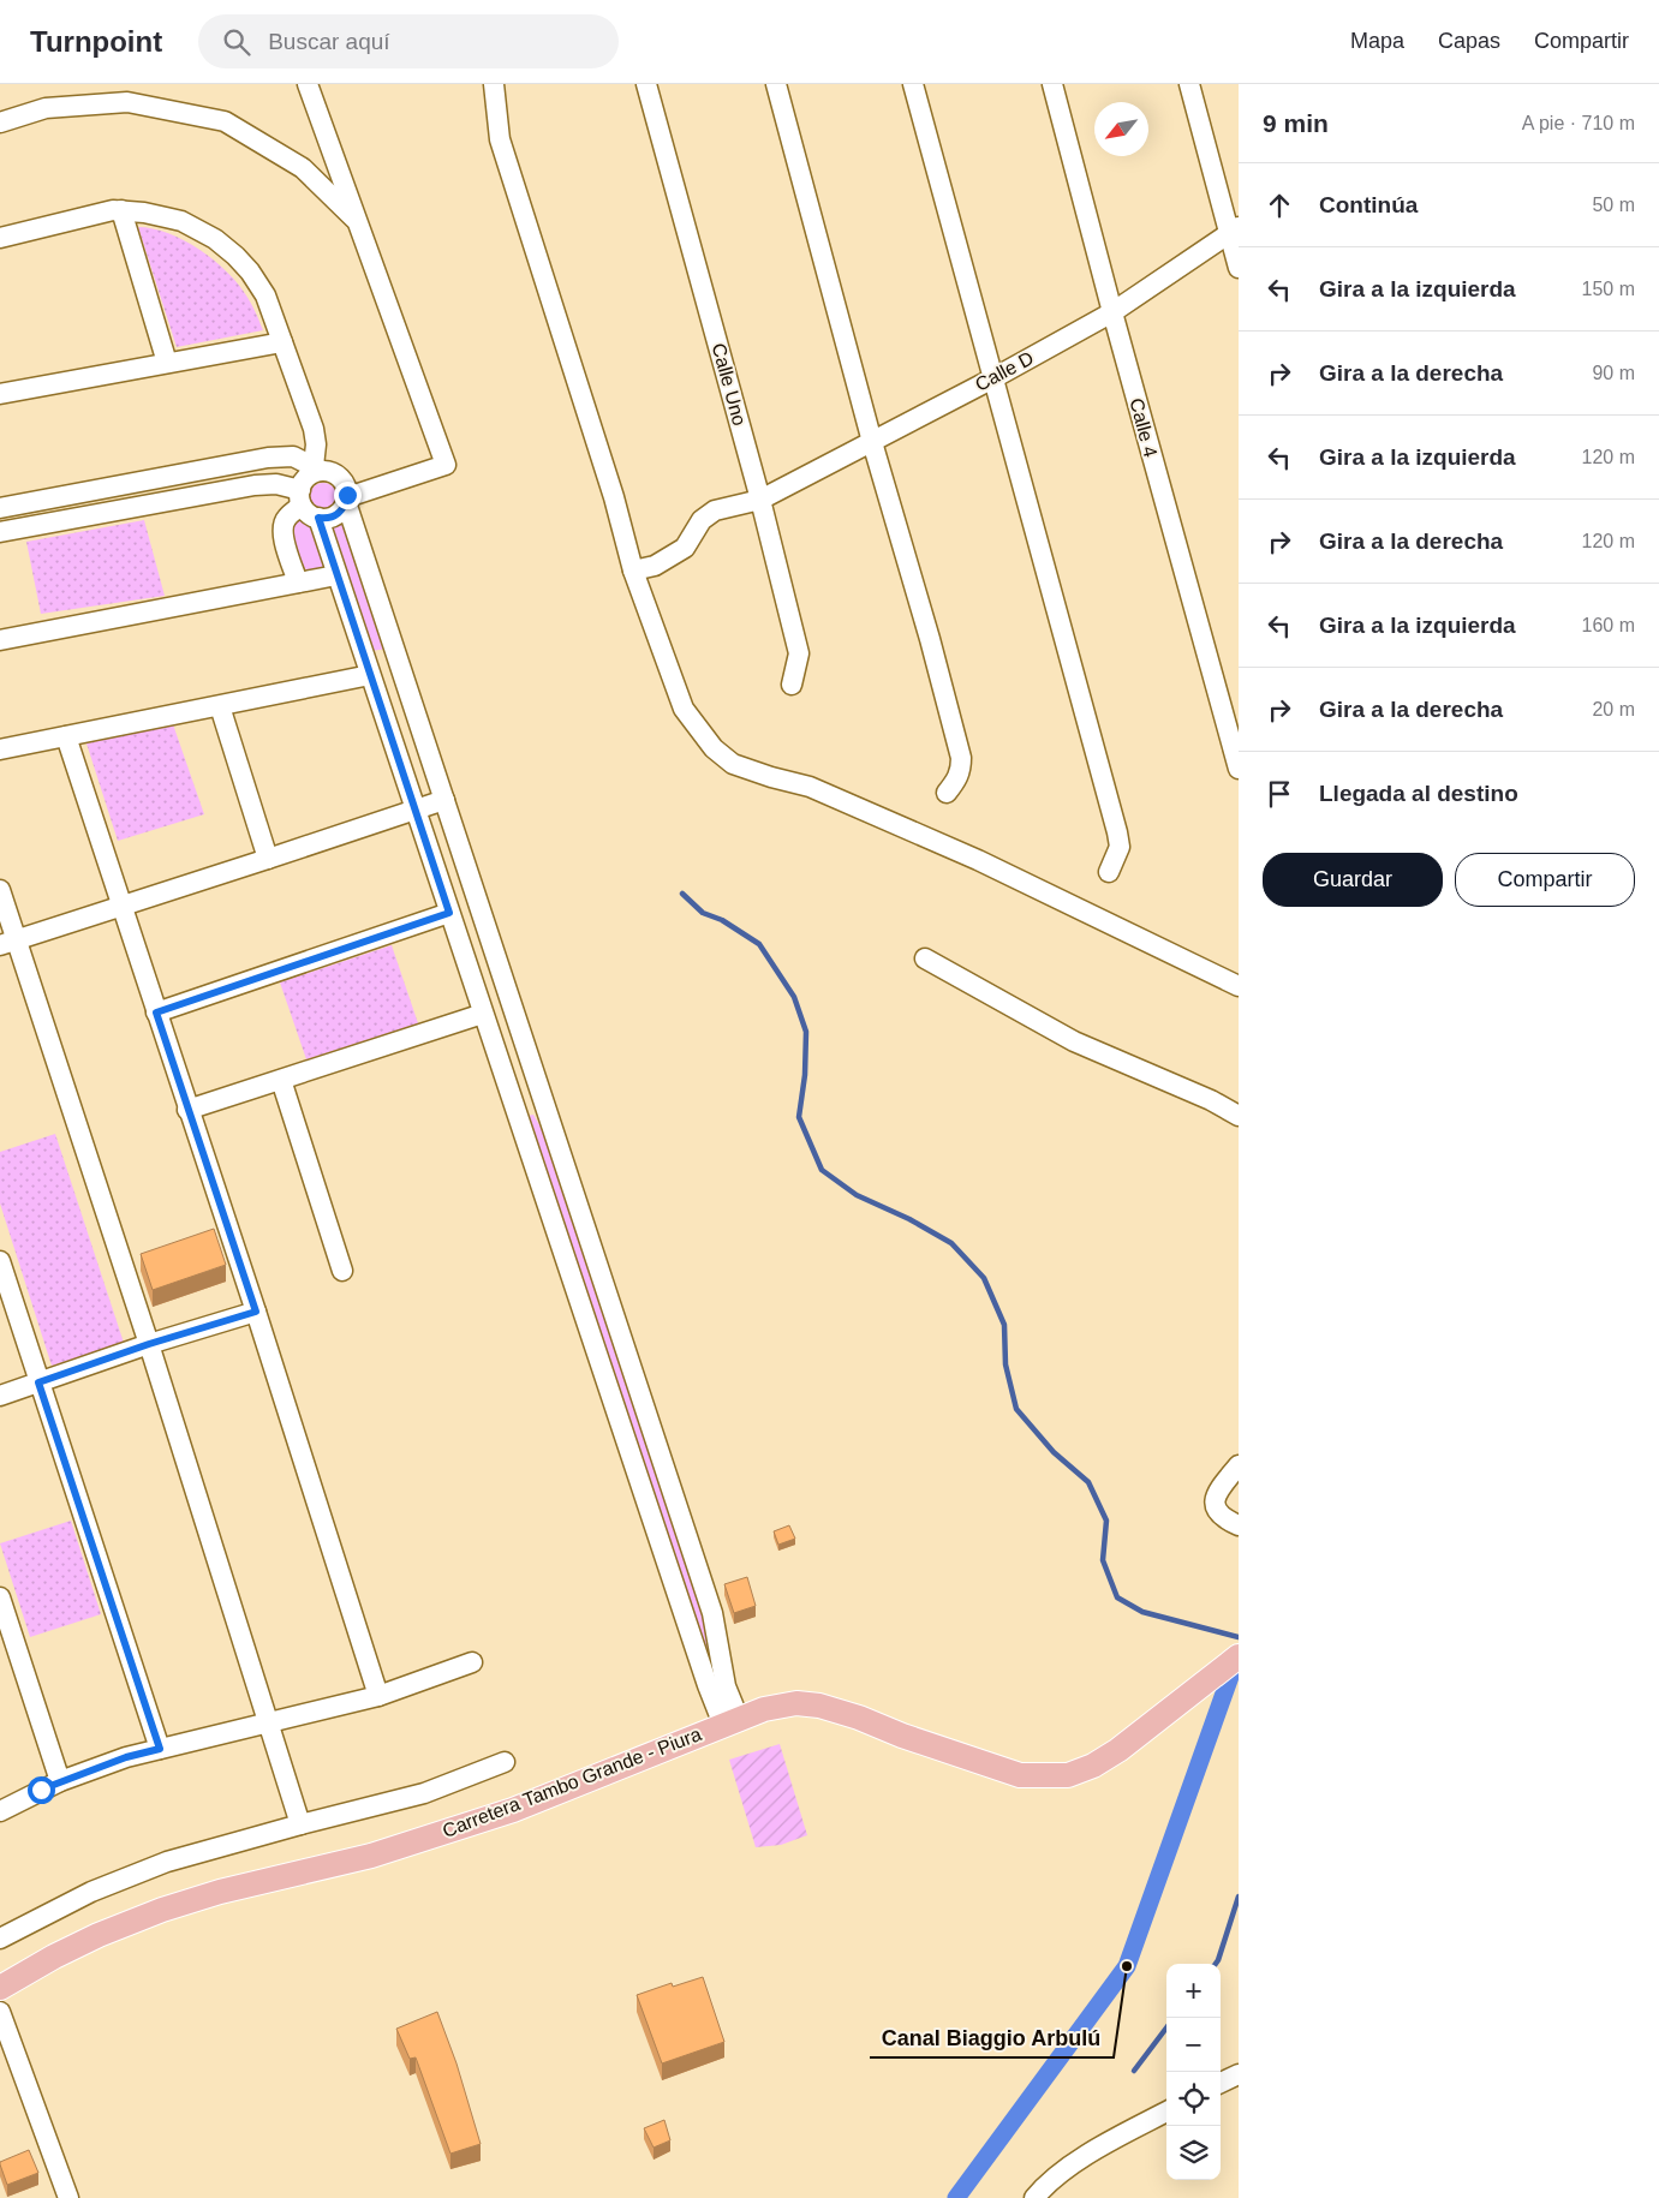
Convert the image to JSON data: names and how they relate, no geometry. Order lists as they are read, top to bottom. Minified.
{"streets":{"main road":["Carretera Tambo Grande - Piura"],"street":["Calle D","Calle Uno","Calle 4"]},"crossings":[["Calle D","Calle Uno"],["Calle D","Calle 4"]],"places":["Canal Biaggio Arbulú"],"north":"bottom left","page":{"header":"Turnpoint","search":"Buscar aquí","nav":["Mapa","Capas","Compartir"],"heading":["9 min","A pie · 710 m"],"list":[["Continúa","50 m"],["Gira a la izquierda","150 m"],["Gira a la derecha","90 m"],["Gira a la izquierda","120 m"],["Gira a la derecha","120 m"],["Gira a la izquierda","160 m"],["Gira a la derecha","20 m"],"Llegada al destino"],"buttons":["Guardar","Compartir"],"map_buttons":["+","−"]}}
